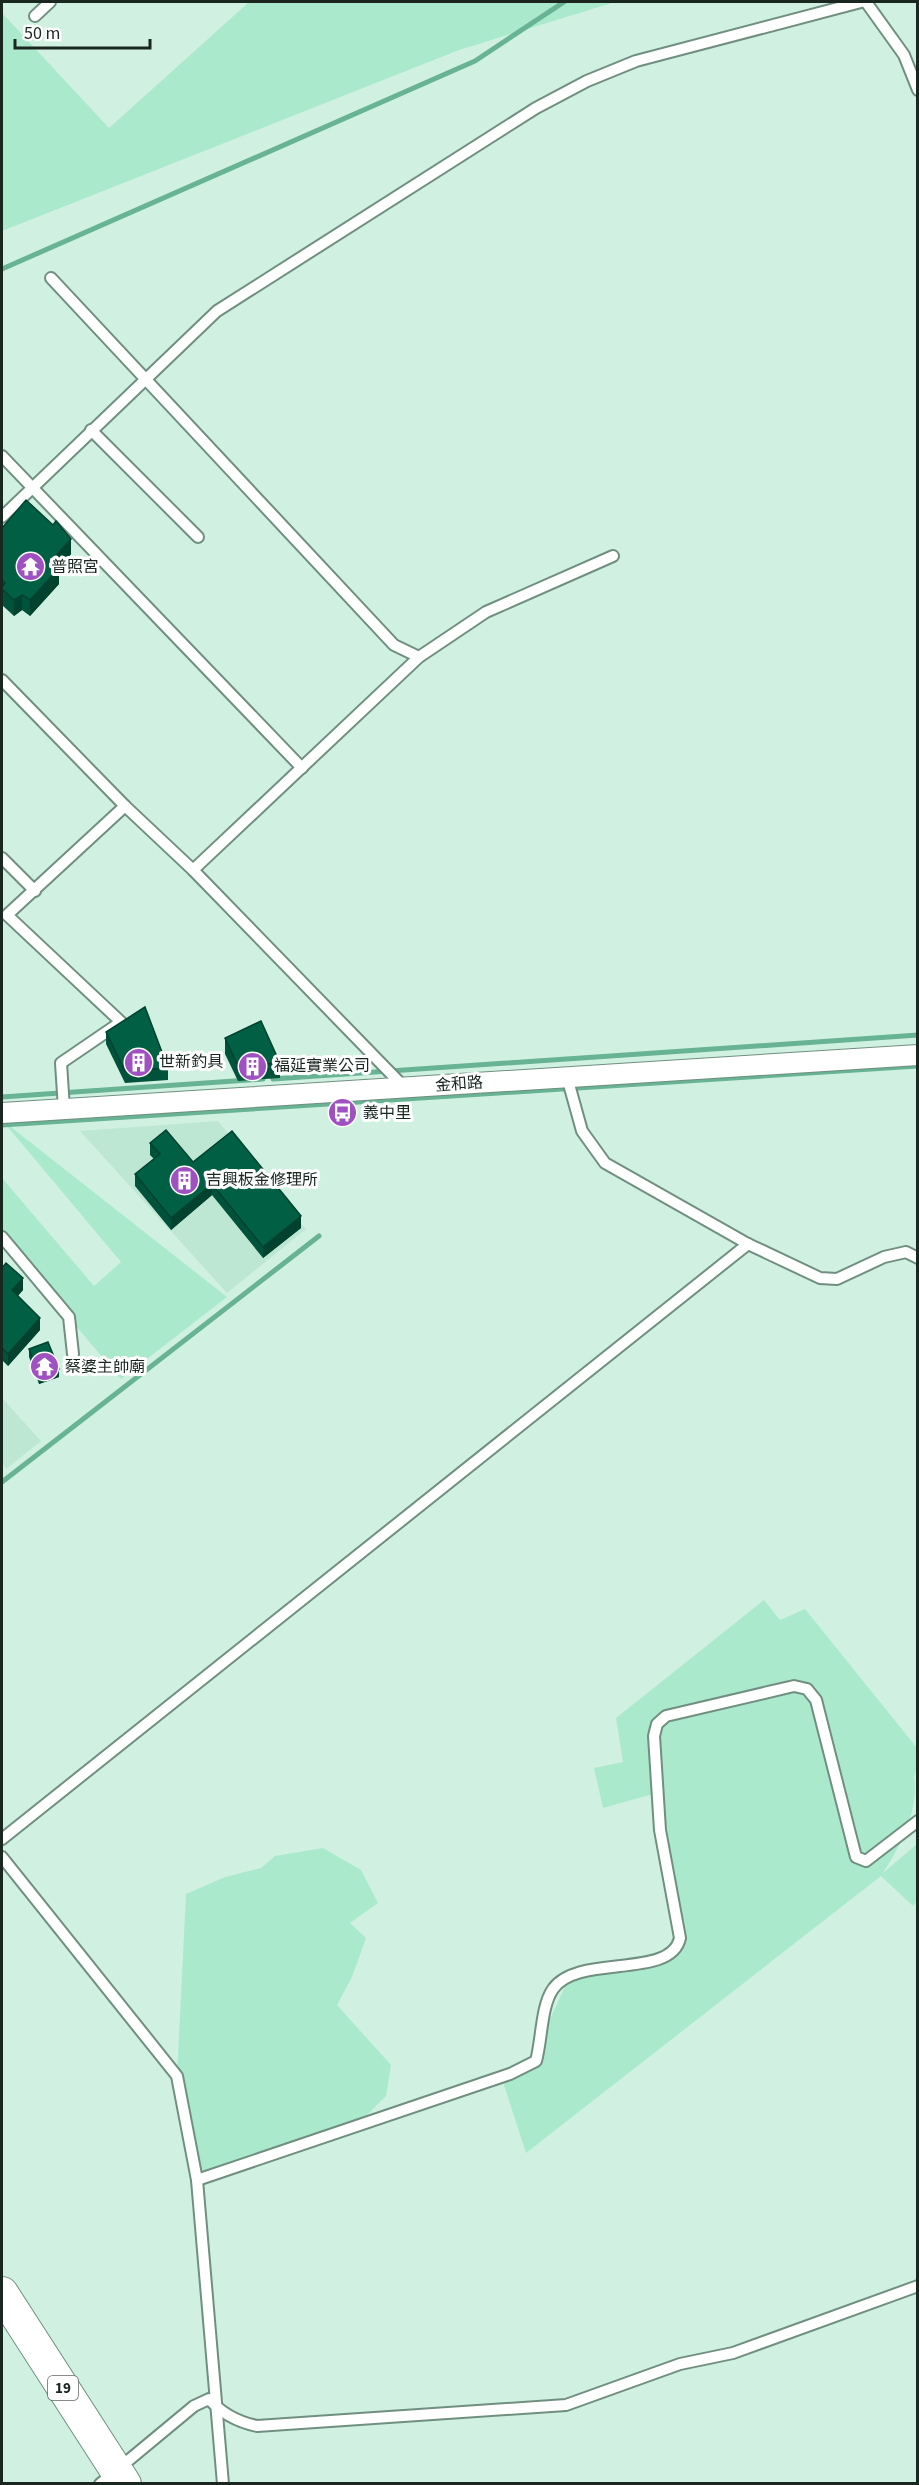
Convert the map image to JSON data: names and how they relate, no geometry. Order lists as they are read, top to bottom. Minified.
{"streets":{"main road":["19"],"street":["金和路"]},"places":{"temple":["普照宮","蔡婆主帥廟"],"building":["世新釣具","福延實業公司","吉興板金修理所"],"bus stop":["義中里"]},"scale_bar":"50 m"}
